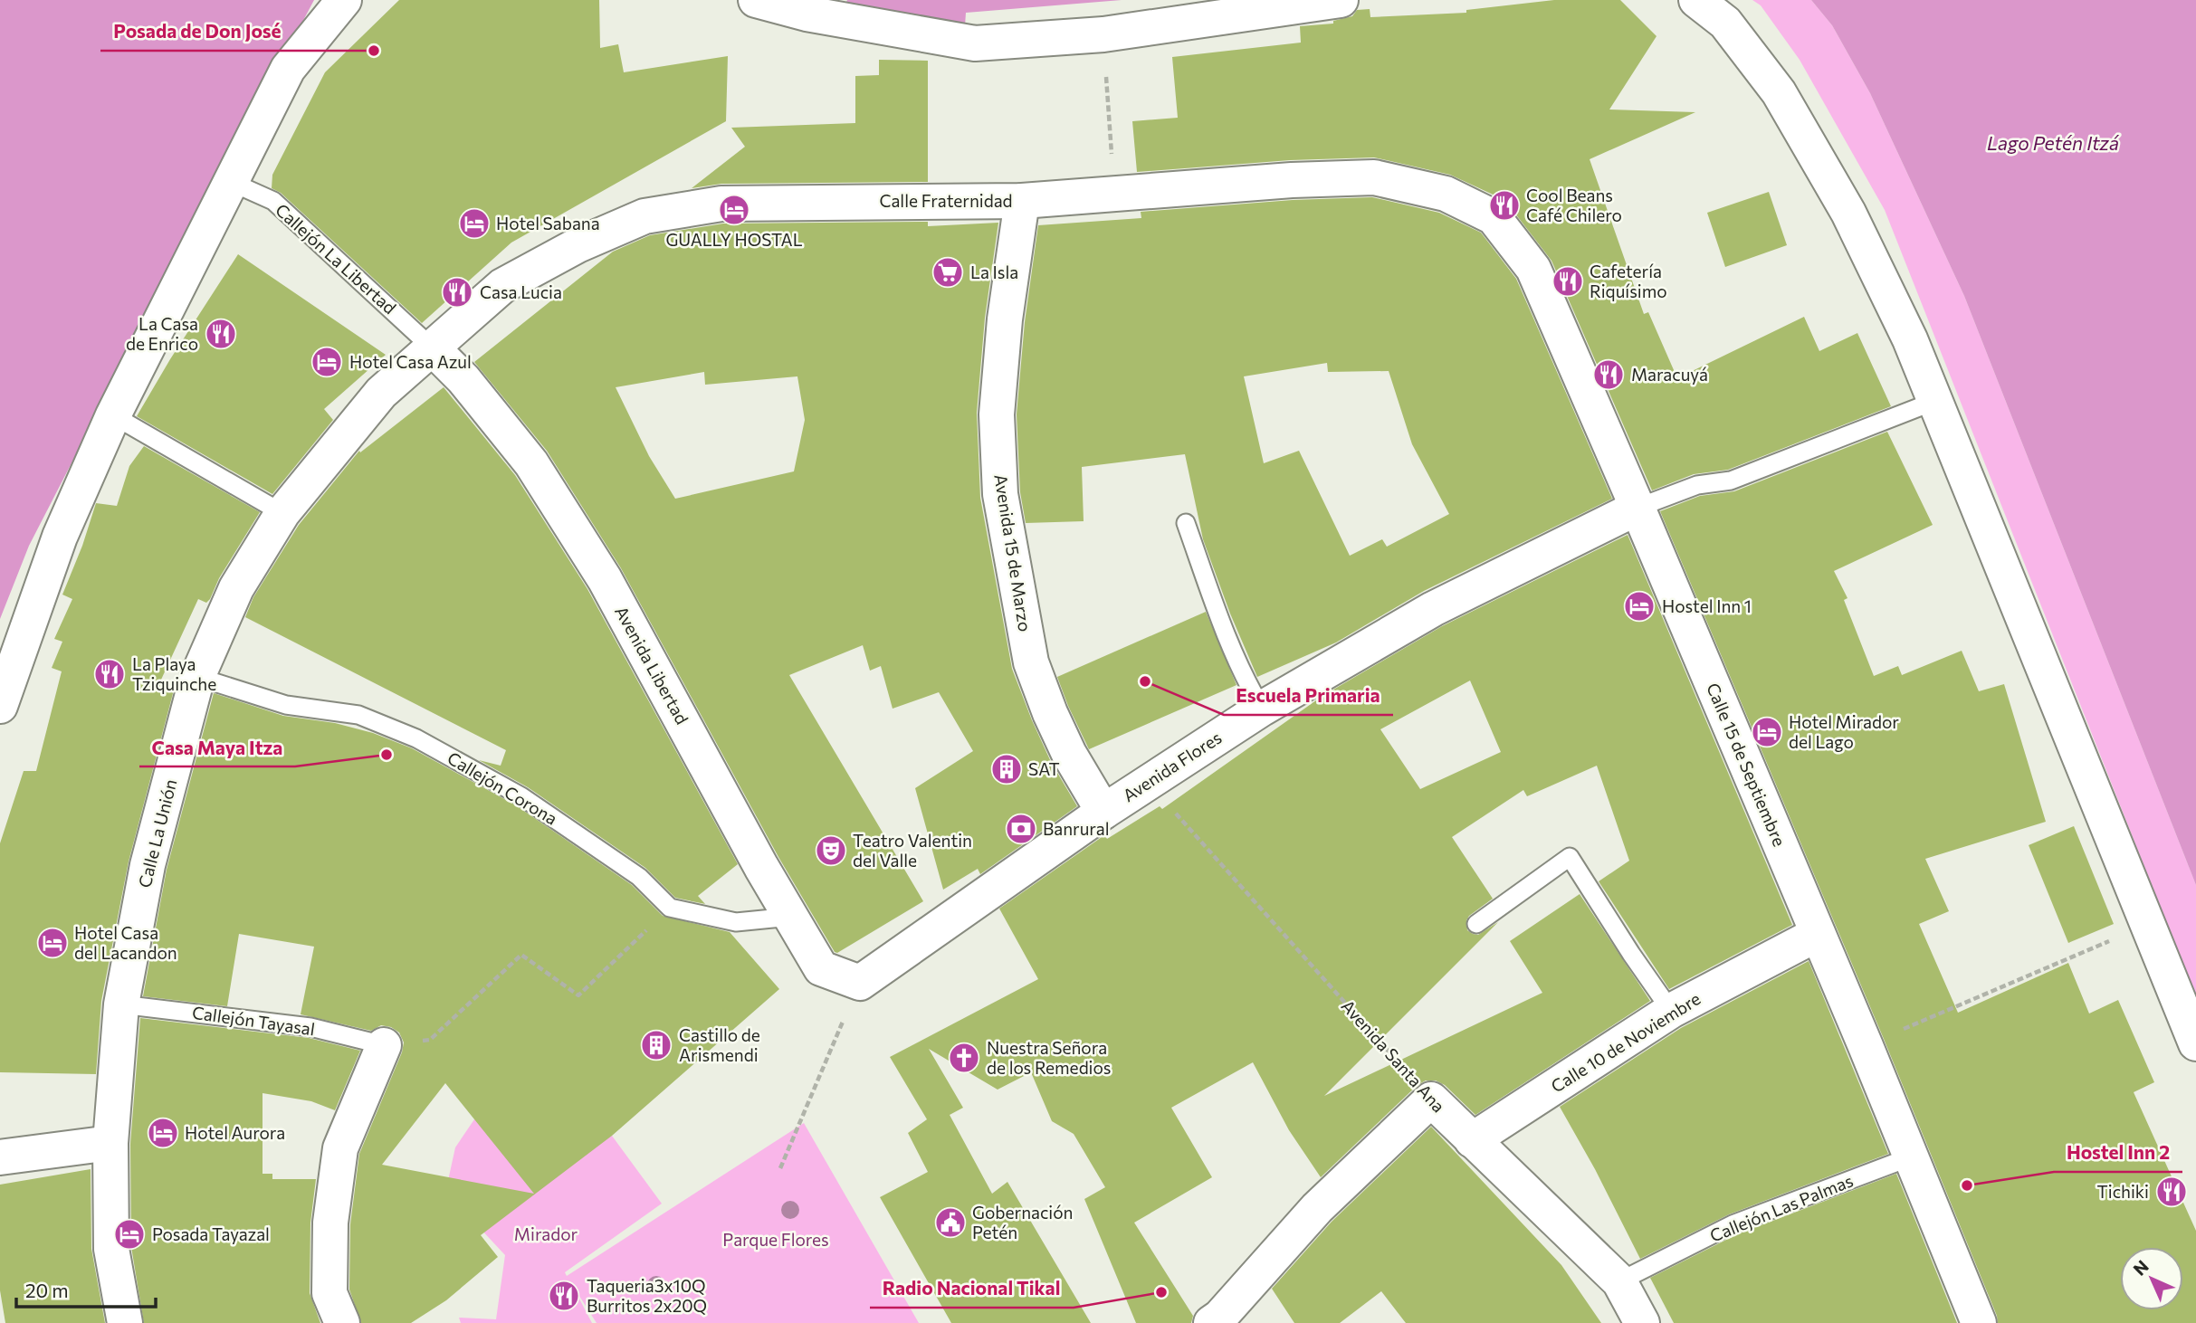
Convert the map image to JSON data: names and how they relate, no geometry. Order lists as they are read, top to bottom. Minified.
{"streets":{"street":["Calle Fraternidad","Avenida 15 de Marzo","Avenida Libertad","Calle 15 de Septiembre","Avenida Flores","Calle La Unión","Calle 10 de Noviembre","Avenida Santa Ana"],"lane":["Callejón La Libertad","Callejón Corona","Callejón Tayasal","Callejón Las Palmas"]},"crossings":[["Calle Fraternidad","Callejón La Libertad"],["Calle Fraternidad","Avenida 15 de Marzo"],["Calle Fraternidad","Avenida Libertad"],["Calle Fraternidad","Calle 15 de Septiembre"],["Calle Fraternidad","Calle La Unión"],["Callejón La Libertad","Avenida Libertad"],["Callejón La Libertad","Calle La Unión"],["Avenida 15 de Marzo","Avenida Flores"],["Avenida Libertad","Avenida Flores"],["Avenida Libertad","Calle La Unión"],["Calle 15 de Septiembre","Avenida Flores"],["Calle 15 de Septiembre","Calle 10 de Noviembre"],["Calle 15 de Septiembre","Callejón Las Palmas"],["Avenida Flores","Avenida Santa Ana"],["Callejón Corona","Calle La Unión"],["Calle La Unión","Callejón Tayasal"],["Calle 10 de Noviembre","Avenida Santa Ana"],["Avenida Santa Ana","Callejón Las Palmas"]],"water":["Lago Petén Itzá"],"parks":["Mirador","Parque Flores"],"places":{"other":["Posada de Don José","Escuela Primaria","Casa Maya Itza","Hostel Inn 2","Radio Nacional Tikal"],"restaurant":["Cool Beans Café Chilero","Cafetería Riquísimo","Casa Lucia","La Casa de Enrico","Maracuyá","La Playa Tziquinche","Tichiki","Taqueria3x10Q Burritos 2x20Q"],"hotel":["GUALLY HOSTAL","Hotel Sabana","Hotel Casa Azul","Hostel Inn 1","Hotel Mirador del Lago","Hotel Casa del Lacandon","Hotel Aurora","Posada Tayazal"],"supermarket":["La Isla"],"building":["SAT","Castillo de Arismendi"],"bank":["Banrural"],"theatre":["Teatro Valentin del Valle"],"church":["Nuestra Señora de los Remedios"],"public building":["Gobernación Petén"]},"scale_bar":"20 m","north":"top left"}
